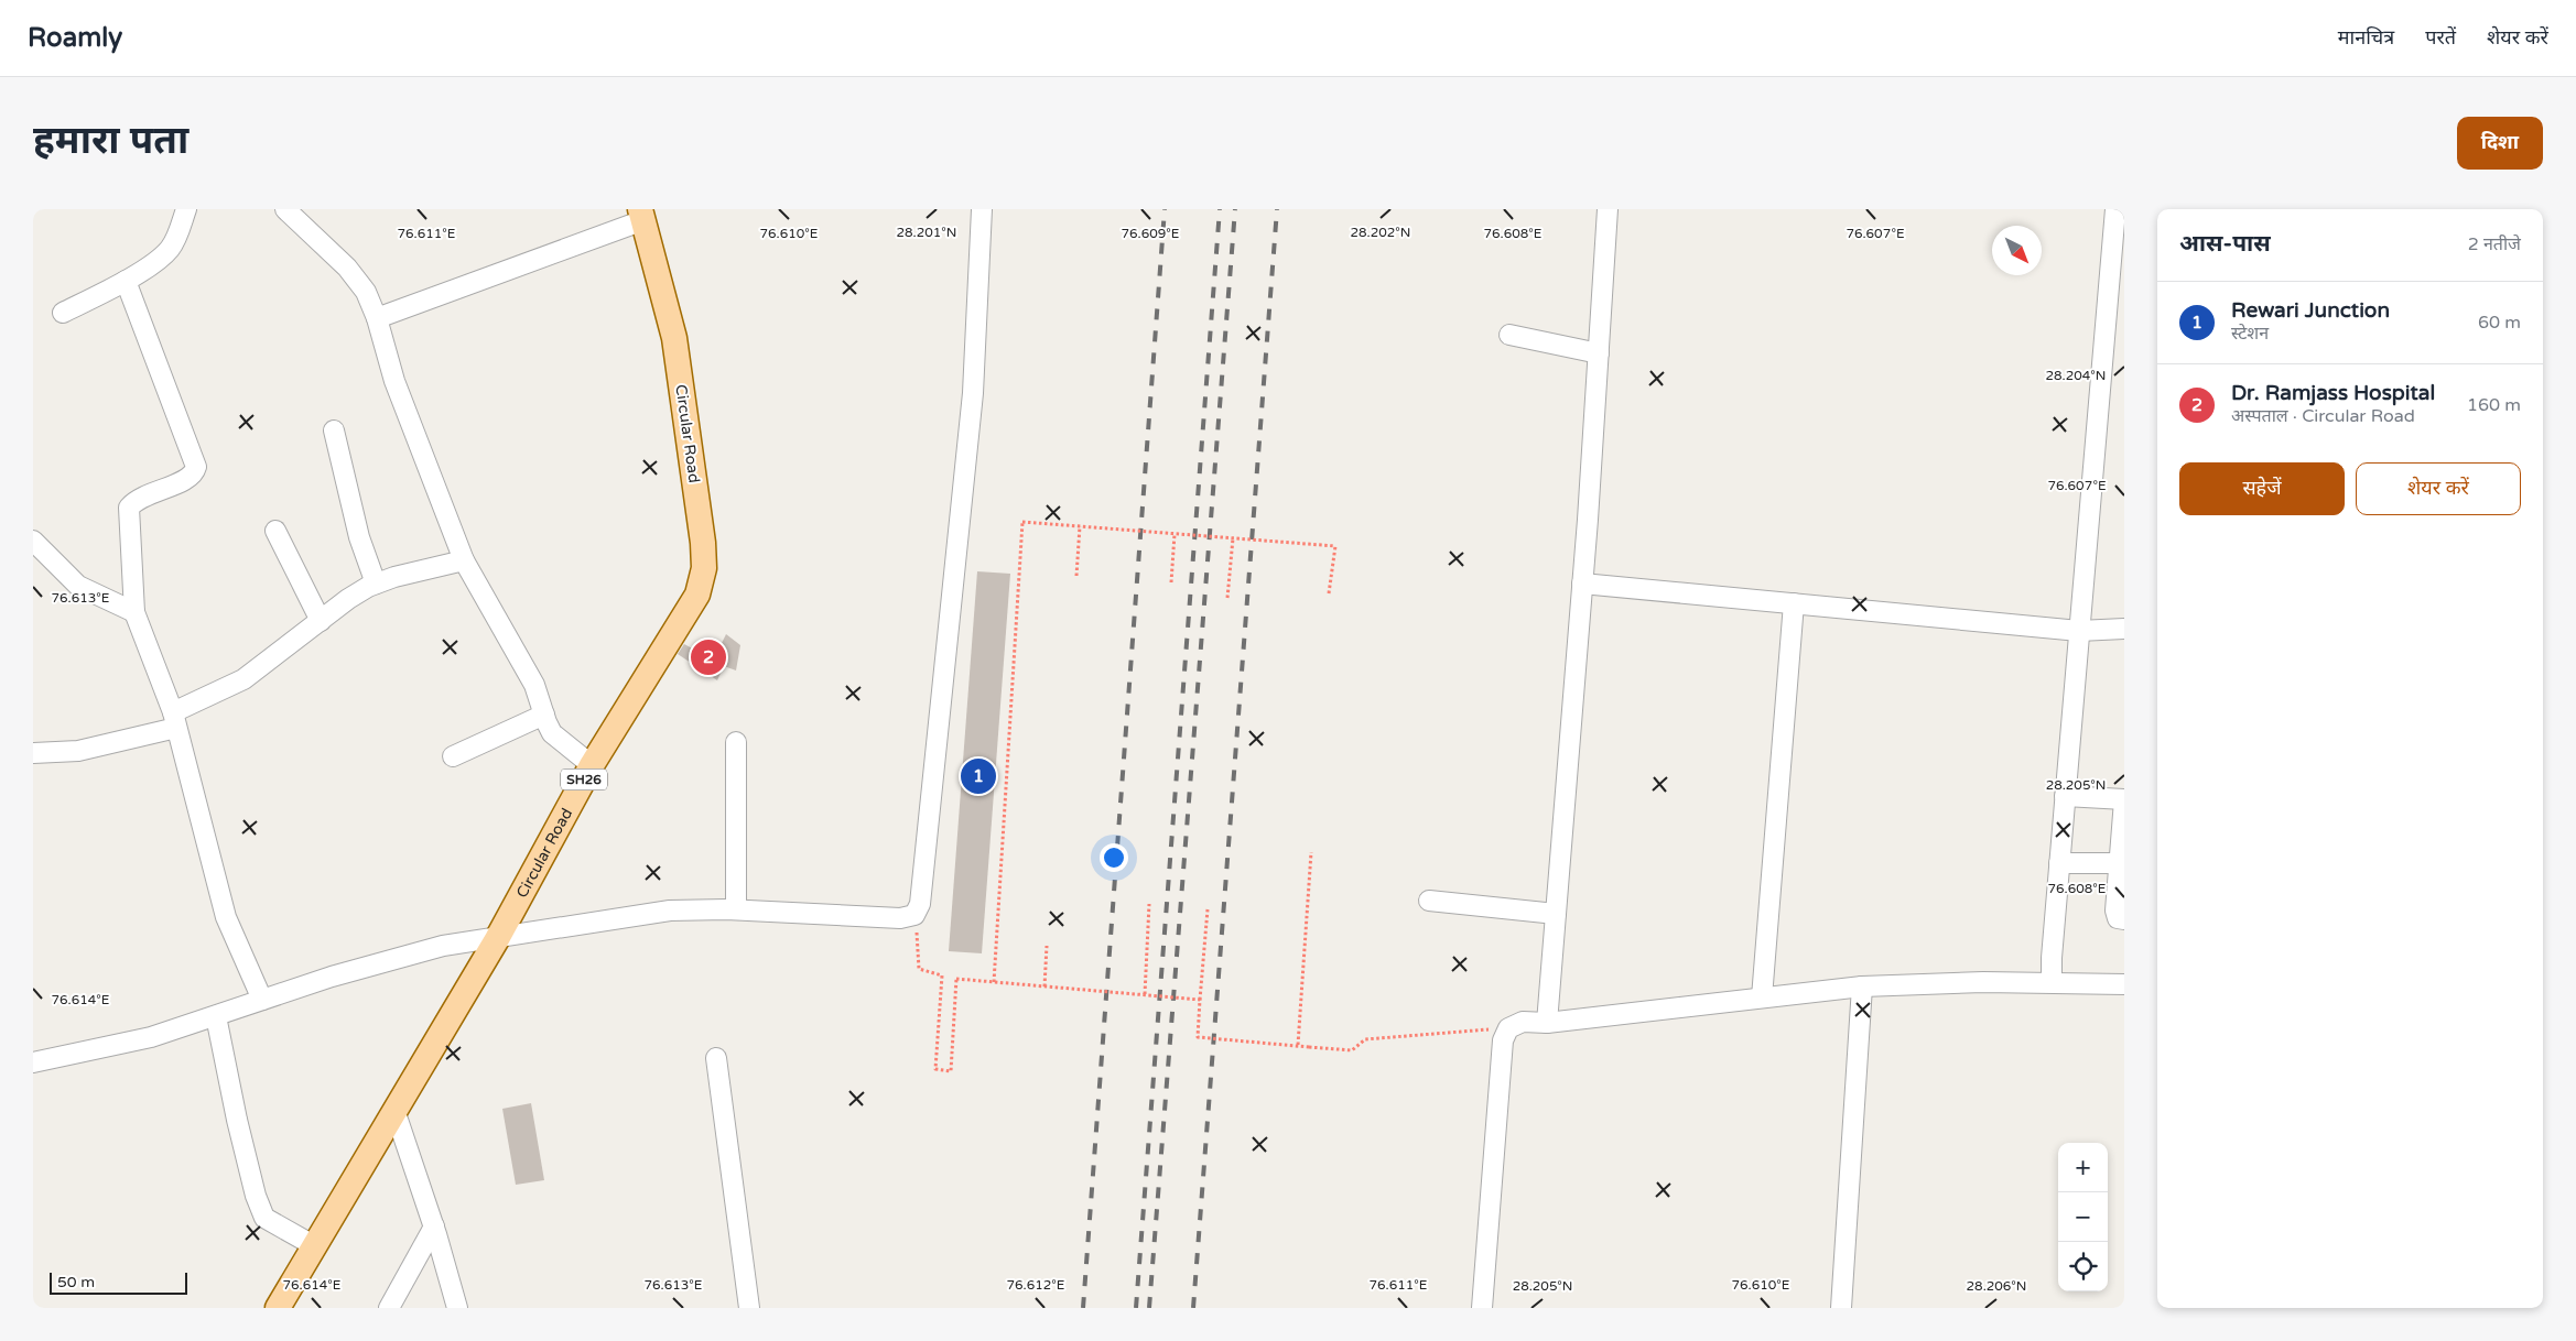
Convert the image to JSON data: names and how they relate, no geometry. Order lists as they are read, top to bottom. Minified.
{"streets":{"main road":["Circular Road","SH26"]},"scale_bar":"50 m","north":"bottom right","page":{"header":"Roamly","nav":["मानचित्र","परतें","शेयर करें"],"buttons":["दिशा",["सहेजें","शेयर करें"]],"title":"हमारा पता","heading":["आस-पास","2 नतीजे"],"list":[{"mark":"1","name":"Rewari Junction","note":"स्टेशन","value":"60 m"},{"mark":"2","name":"Dr. Ramjass Hospital","note":"अस्पताल · Circular Road","value":"160 m"}],"pins":["2","1"],"map_buttons":["+","−"],"scale":"50 m"},"coordinates":["28.201°N","28.202°N","76.611°E","76.610°E","76.609°E","76.608°E","76.607°E","28.204°N","76.613°E","28.205°N","76.614°E","76.612°E","28.206°N"]}
